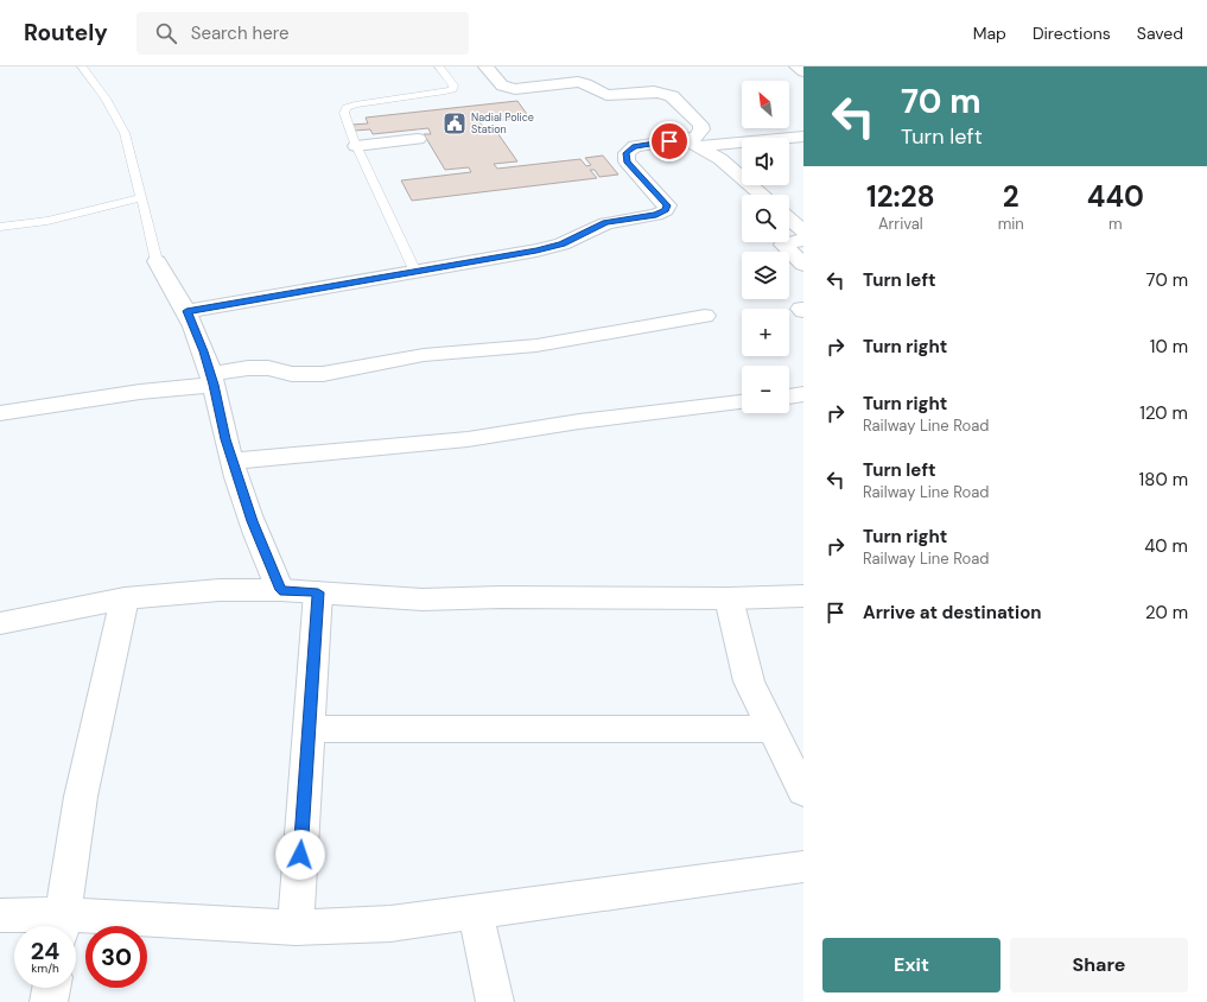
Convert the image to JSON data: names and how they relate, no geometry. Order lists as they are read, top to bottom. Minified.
{"places":{"public building":["Nadial Police Station"]},"north":"top left","page":{"header":"Routely","search":"Search here","nav":["Map","Directions","Saved"],"turn":["70 m","Turn left"],"map_buttons":["+","−"],"eta":["12:28","Arrival","2","min","440","m"],"list":[{"name":"Turn left","value":"70 m"},{"name":"Turn right","value":"10 m"},{"name":"Turn right","note":"Railway Line Road","value":"120 m"},{"name":"Turn left","note":"Railway Line Road","value":"180 m"},{"name":"Turn right","note":"Railway Line Road","value":"40 m"},{"name":"Arrive at destination","value":"20 m"}],"speed":"24 km/h","limit":"30","buttons":["Exit","Share"]}}
